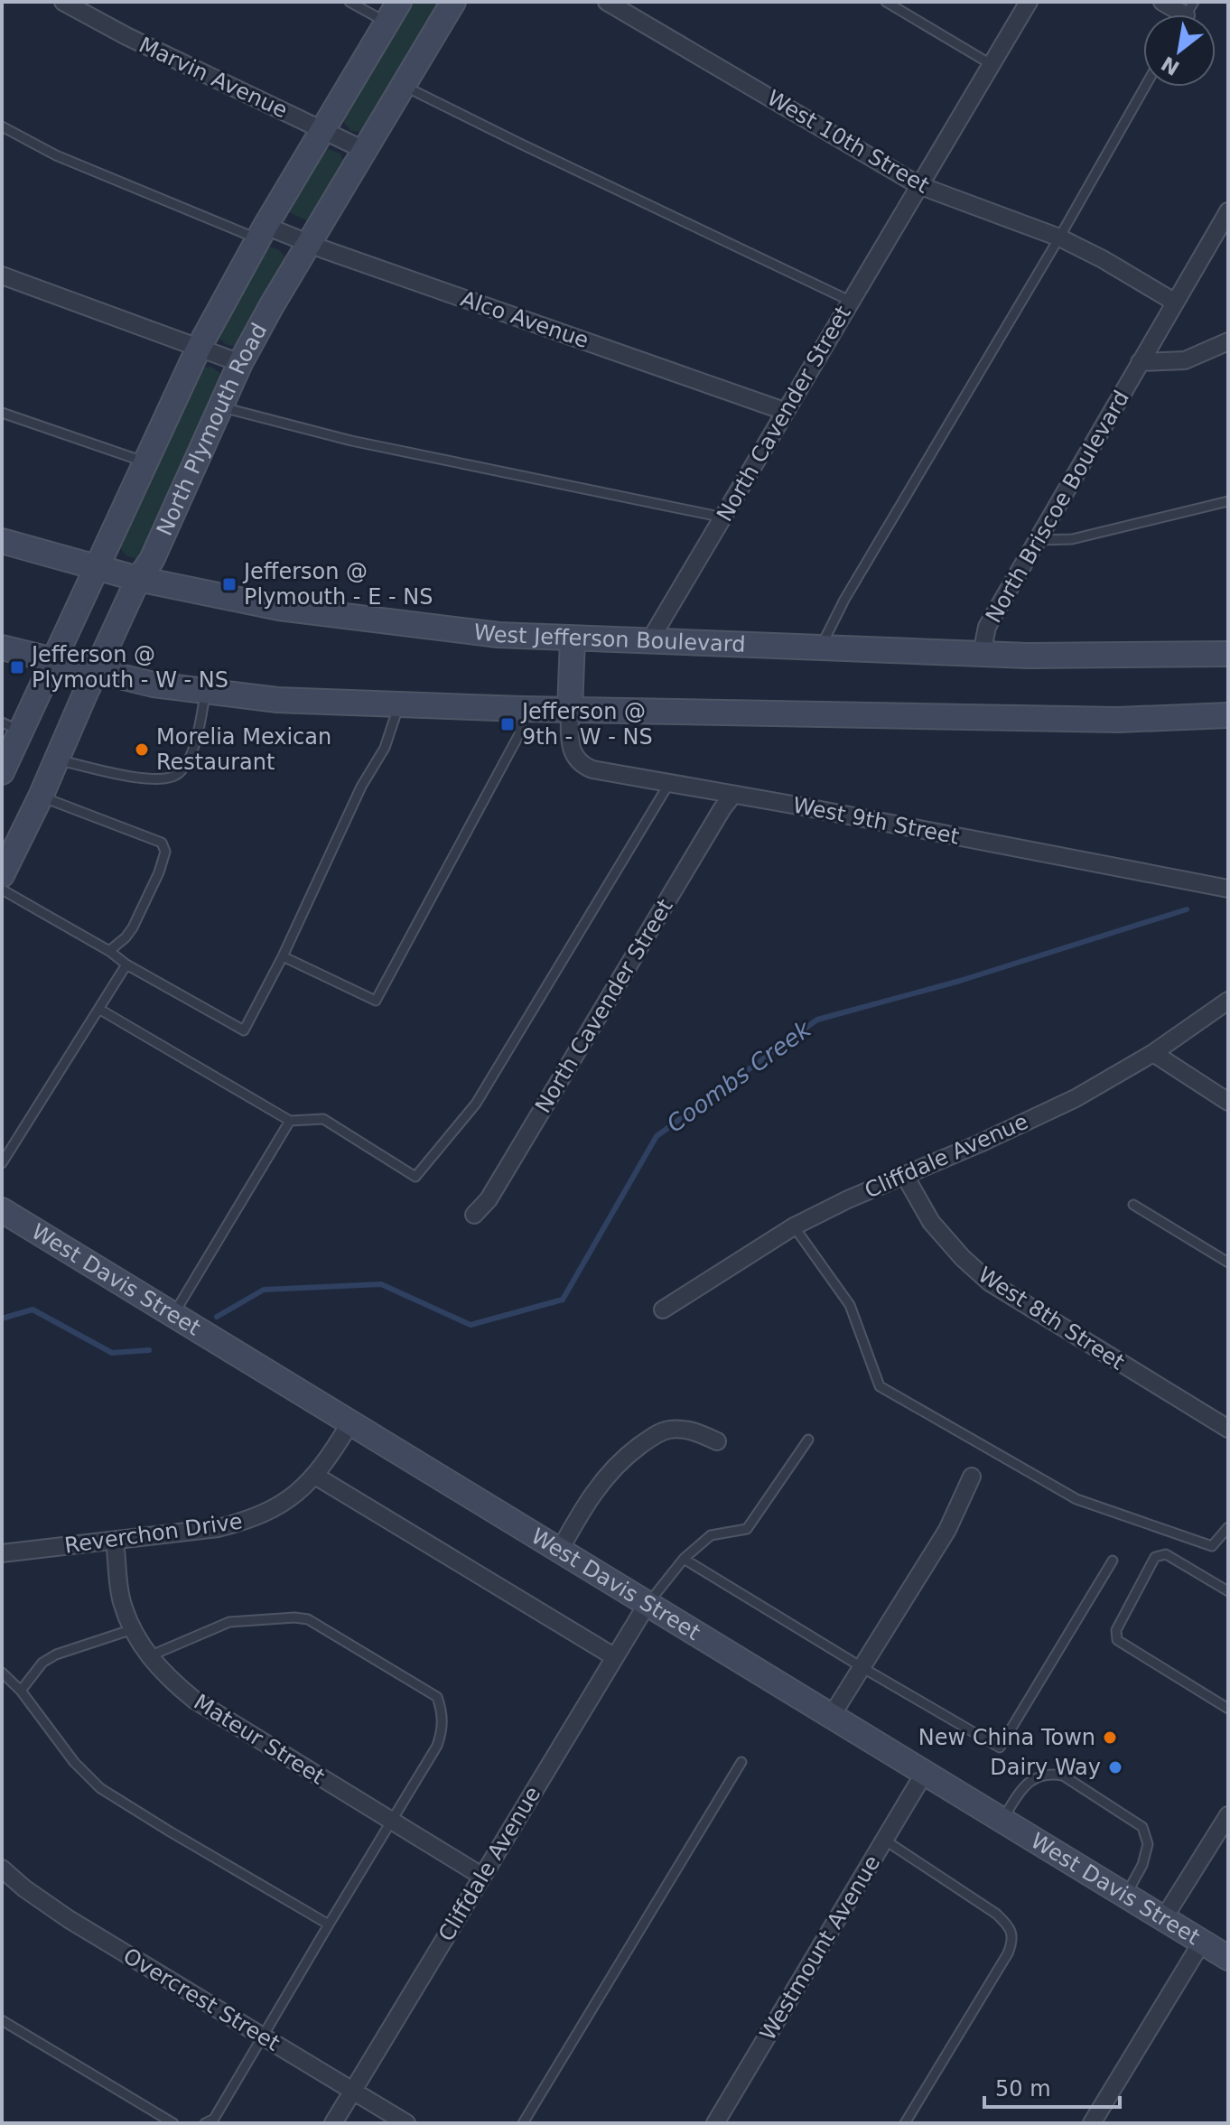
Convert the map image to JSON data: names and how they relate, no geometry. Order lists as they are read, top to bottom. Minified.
{"streets":{"main road":["North Plymouth Road","West Jefferson Boulevard","West Davis Street"],"street":["Marvin Avenue","West 10th Street","Alco Avenue","North Cavender Street","North Briscoe Boulevard","West 9th Street","Cliffdale Avenue","West 8th Street","Reverchon Drive","Mateur Street","Westmount Avenue","Overcrest Street"]},"crossings":[["Marvin Avenue","North Plymouth Road"],["West 10th Street","North Cavender Street"],["West 10th Street","North Briscoe Boulevard"],["Alco Avenue","North Cavender Street"],["Alco Avenue","North Plymouth Road"],["North Cavender Street","West Jefferson Boulevard"],["North Cavender Street","West 9th Street"],["North Plymouth Road","West Jefferson Boulevard"],["North Briscoe Boulevard","West Jefferson Boulevard"],["Cliffdale Avenue","West Davis Street"],["Cliffdale Avenue","West 8th Street"],["Cliffdale Avenue","Mateur Street"],["Cliffdale Avenue","Overcrest Street"],["West Davis Street","Reverchon Drive"],["West Davis Street","Westmount Avenue"],["Reverchon Drive","Mateur Street"]],"water":["Coombs Creek"],"places":{"transit":["Jefferson @ Plymouth - E - NS","Jefferson @ Plymouth - W - NS","Jefferson @ 9th - W - NS"],"other":["Morelia Mexican Restaurant","New China Town","Dairy Way"]},"scale_bar":"50 m","north":"bottom left"}
